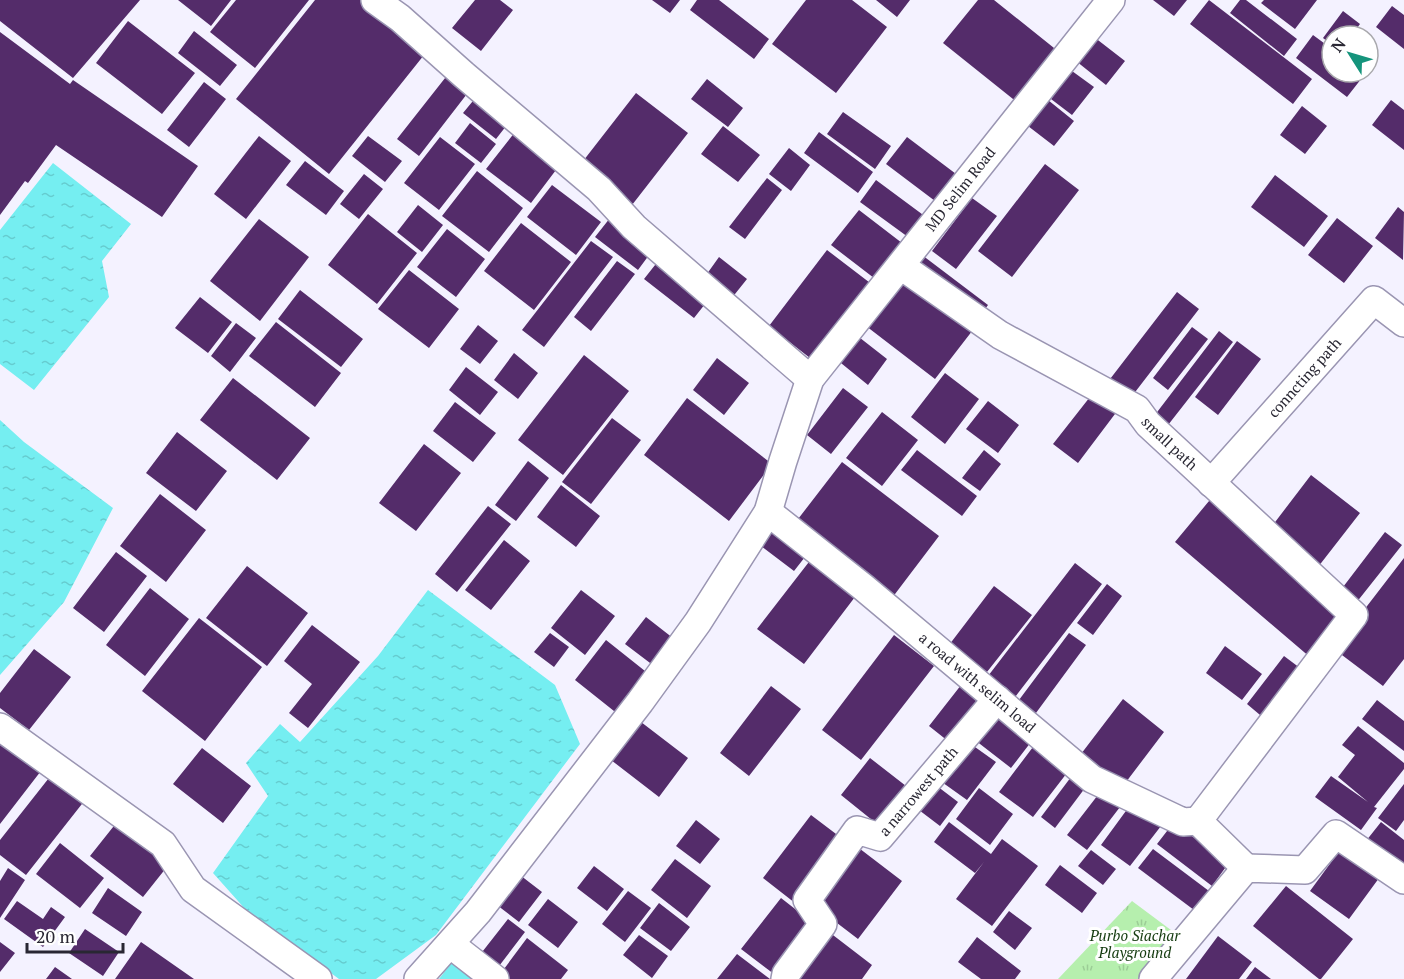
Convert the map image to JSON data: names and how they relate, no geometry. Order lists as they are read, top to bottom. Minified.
{"streets":{"street":["MD Selim Road","conncting path","small path","a road with selim load","a narrowest path"]},"crossings":[["MD Selim Road","small path"],["conncting path","small path"],["small path","a road with selim load"],["a road with selim load","a narrowest path"]],"parks":["Purbo Siachar Playground"],"scale_bar":"20 m","north":"top left"}
